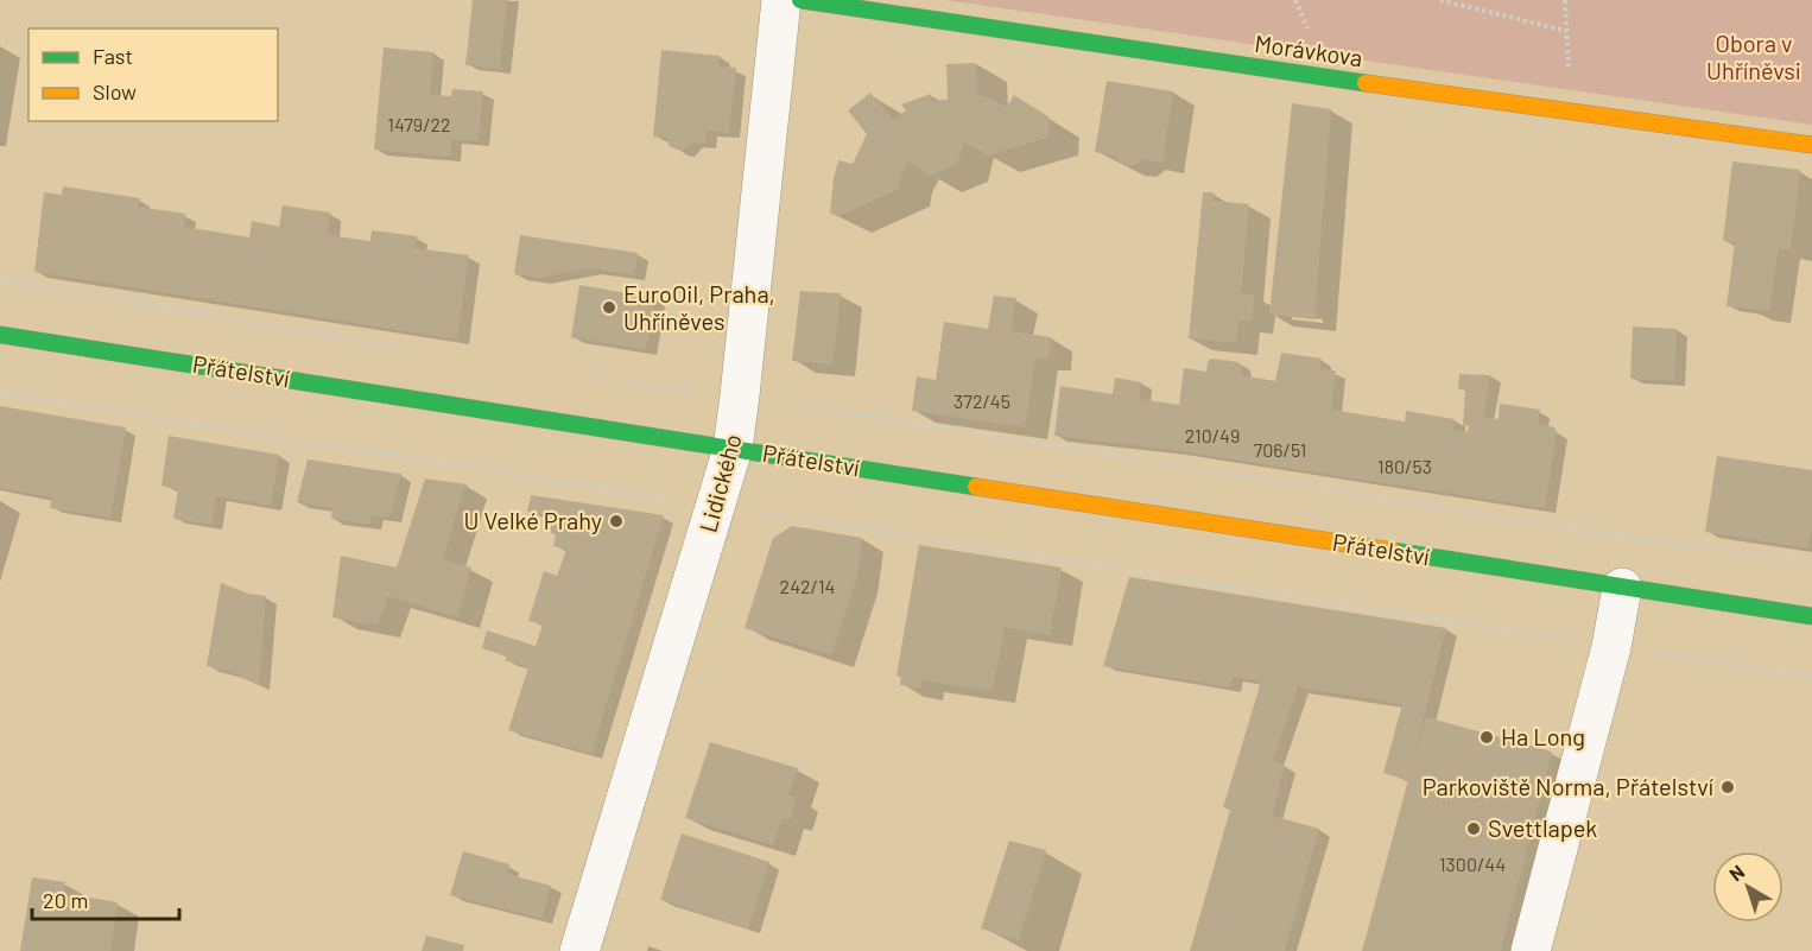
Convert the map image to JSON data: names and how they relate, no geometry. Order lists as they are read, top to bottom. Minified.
{"streets":{"main road":["Morávkova","Přátelství"],"street":["Lidického"]},"crossings":[["Přátelství","Lidického"]],"parks":["Obora v Uhříněvsi"],"places":["EuroOil, Praha, Uhříněves","U Velké Prahy","Ha Long","Parkoviště Norma, Přátelství","Svettlapek"],"house_numbers":["1479/22","372/45","210/49","706/51","180/53","242/14","1300/44"],"legend":["Fast","Slow"],"scale_bar":"20 m","north":"top left"}
